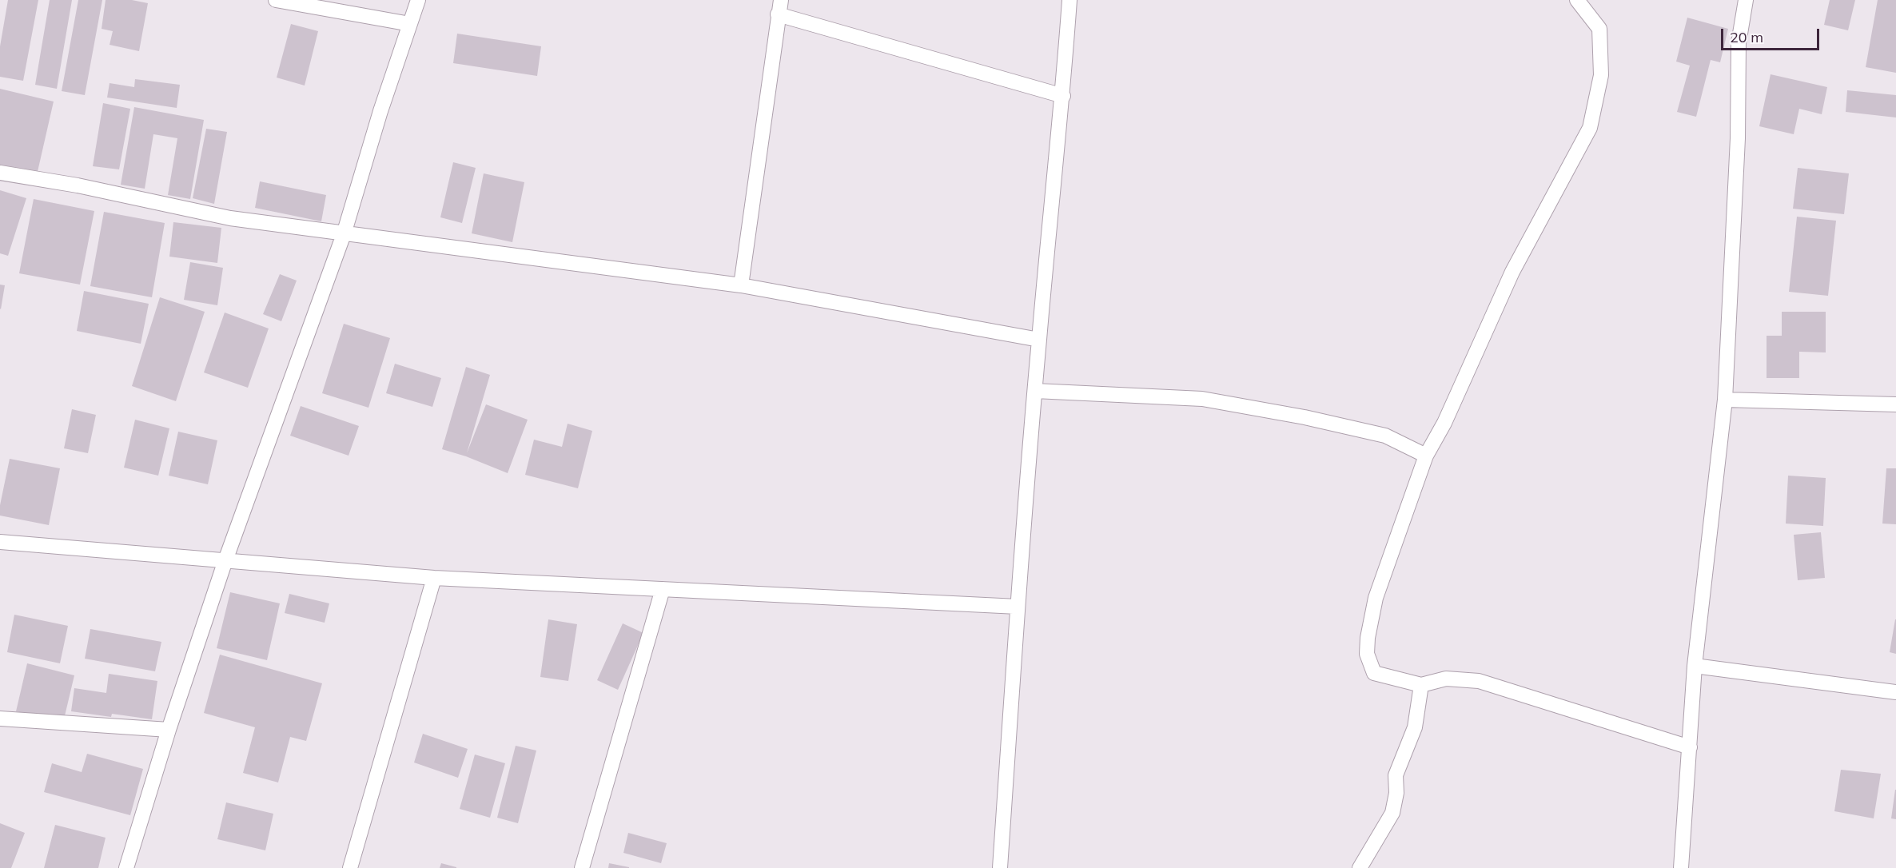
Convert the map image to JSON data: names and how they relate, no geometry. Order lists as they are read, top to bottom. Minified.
{"scale_bar":"20 m"}
